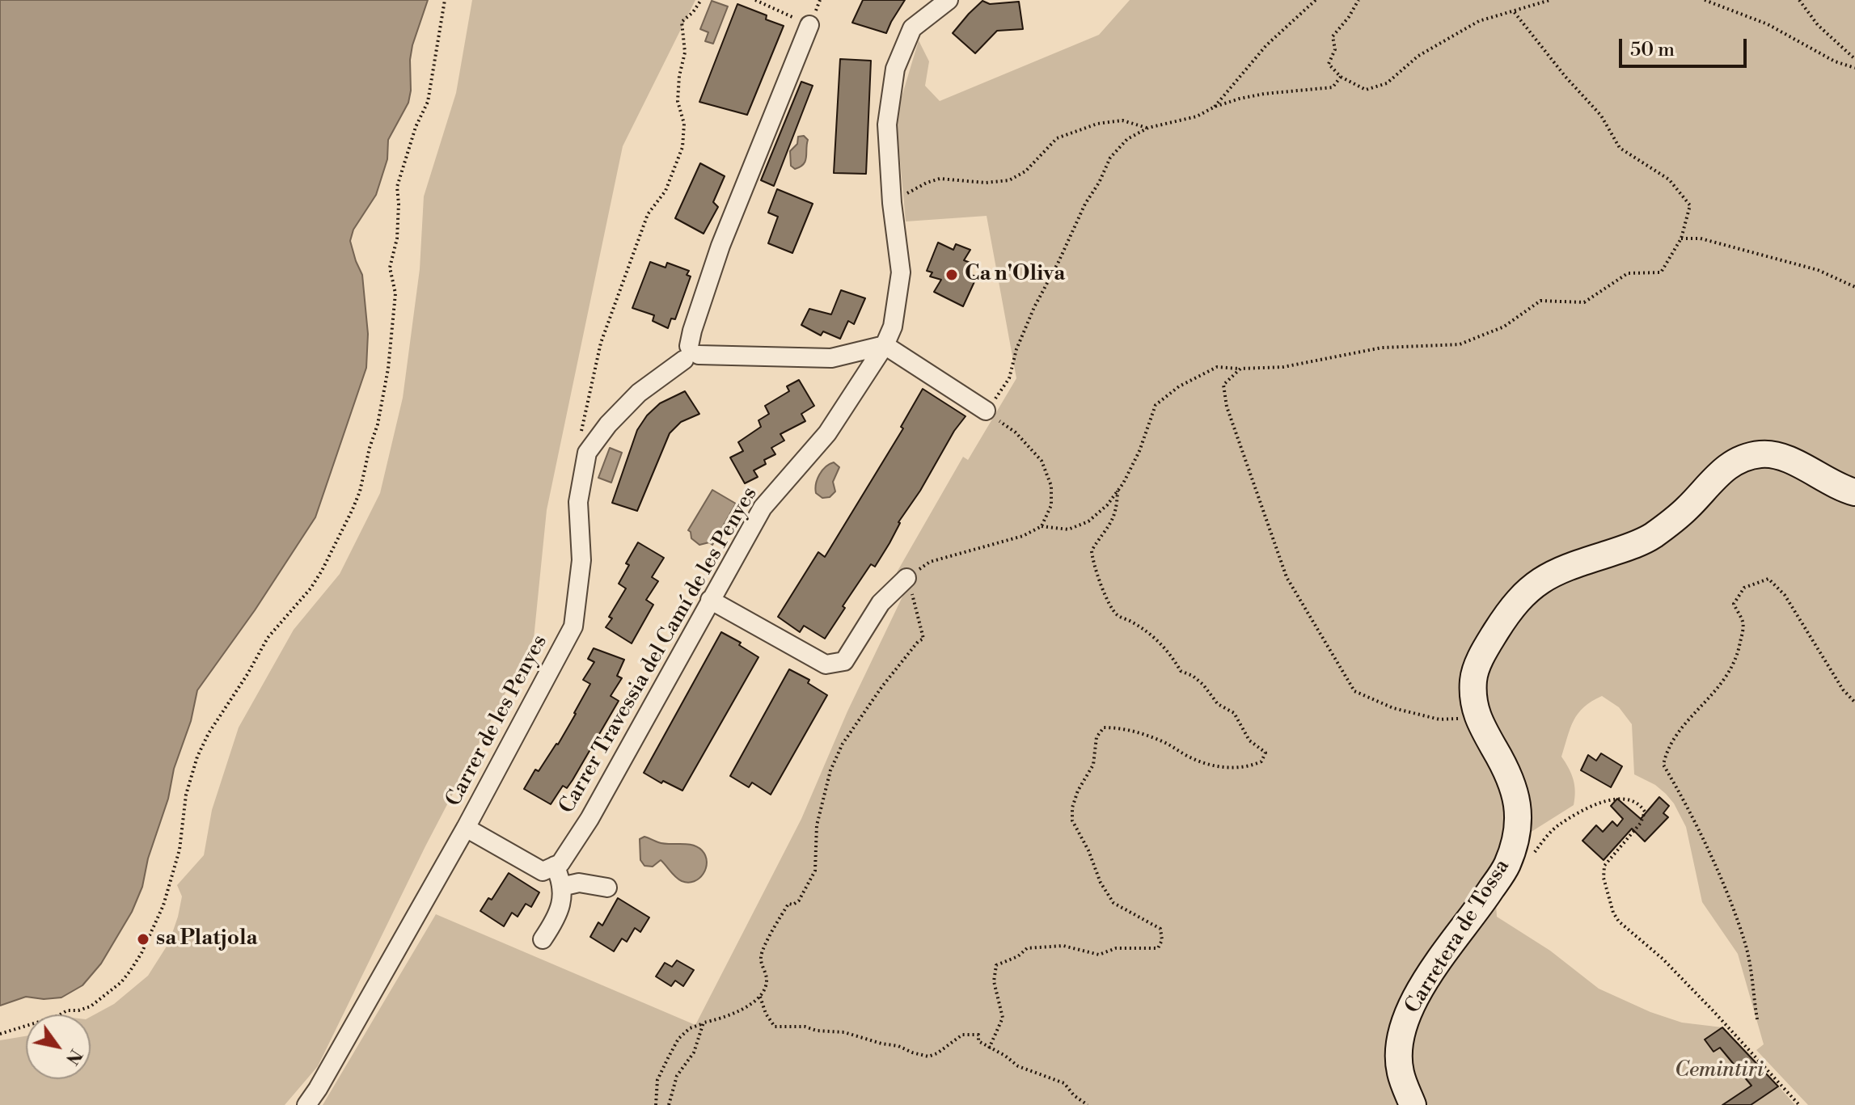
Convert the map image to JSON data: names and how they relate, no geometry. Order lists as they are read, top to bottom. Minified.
{"streets":{"main road":["Carretera de Tossa"],"street":["Carrer Travessia del Camí de les Penyes","Carrer de les Penyes"]},"parks":["Cemintiri"],"places":["Ca n'Oliva","sa Platjola"],"scale_bar":"50 m","north":"bottom right"}
